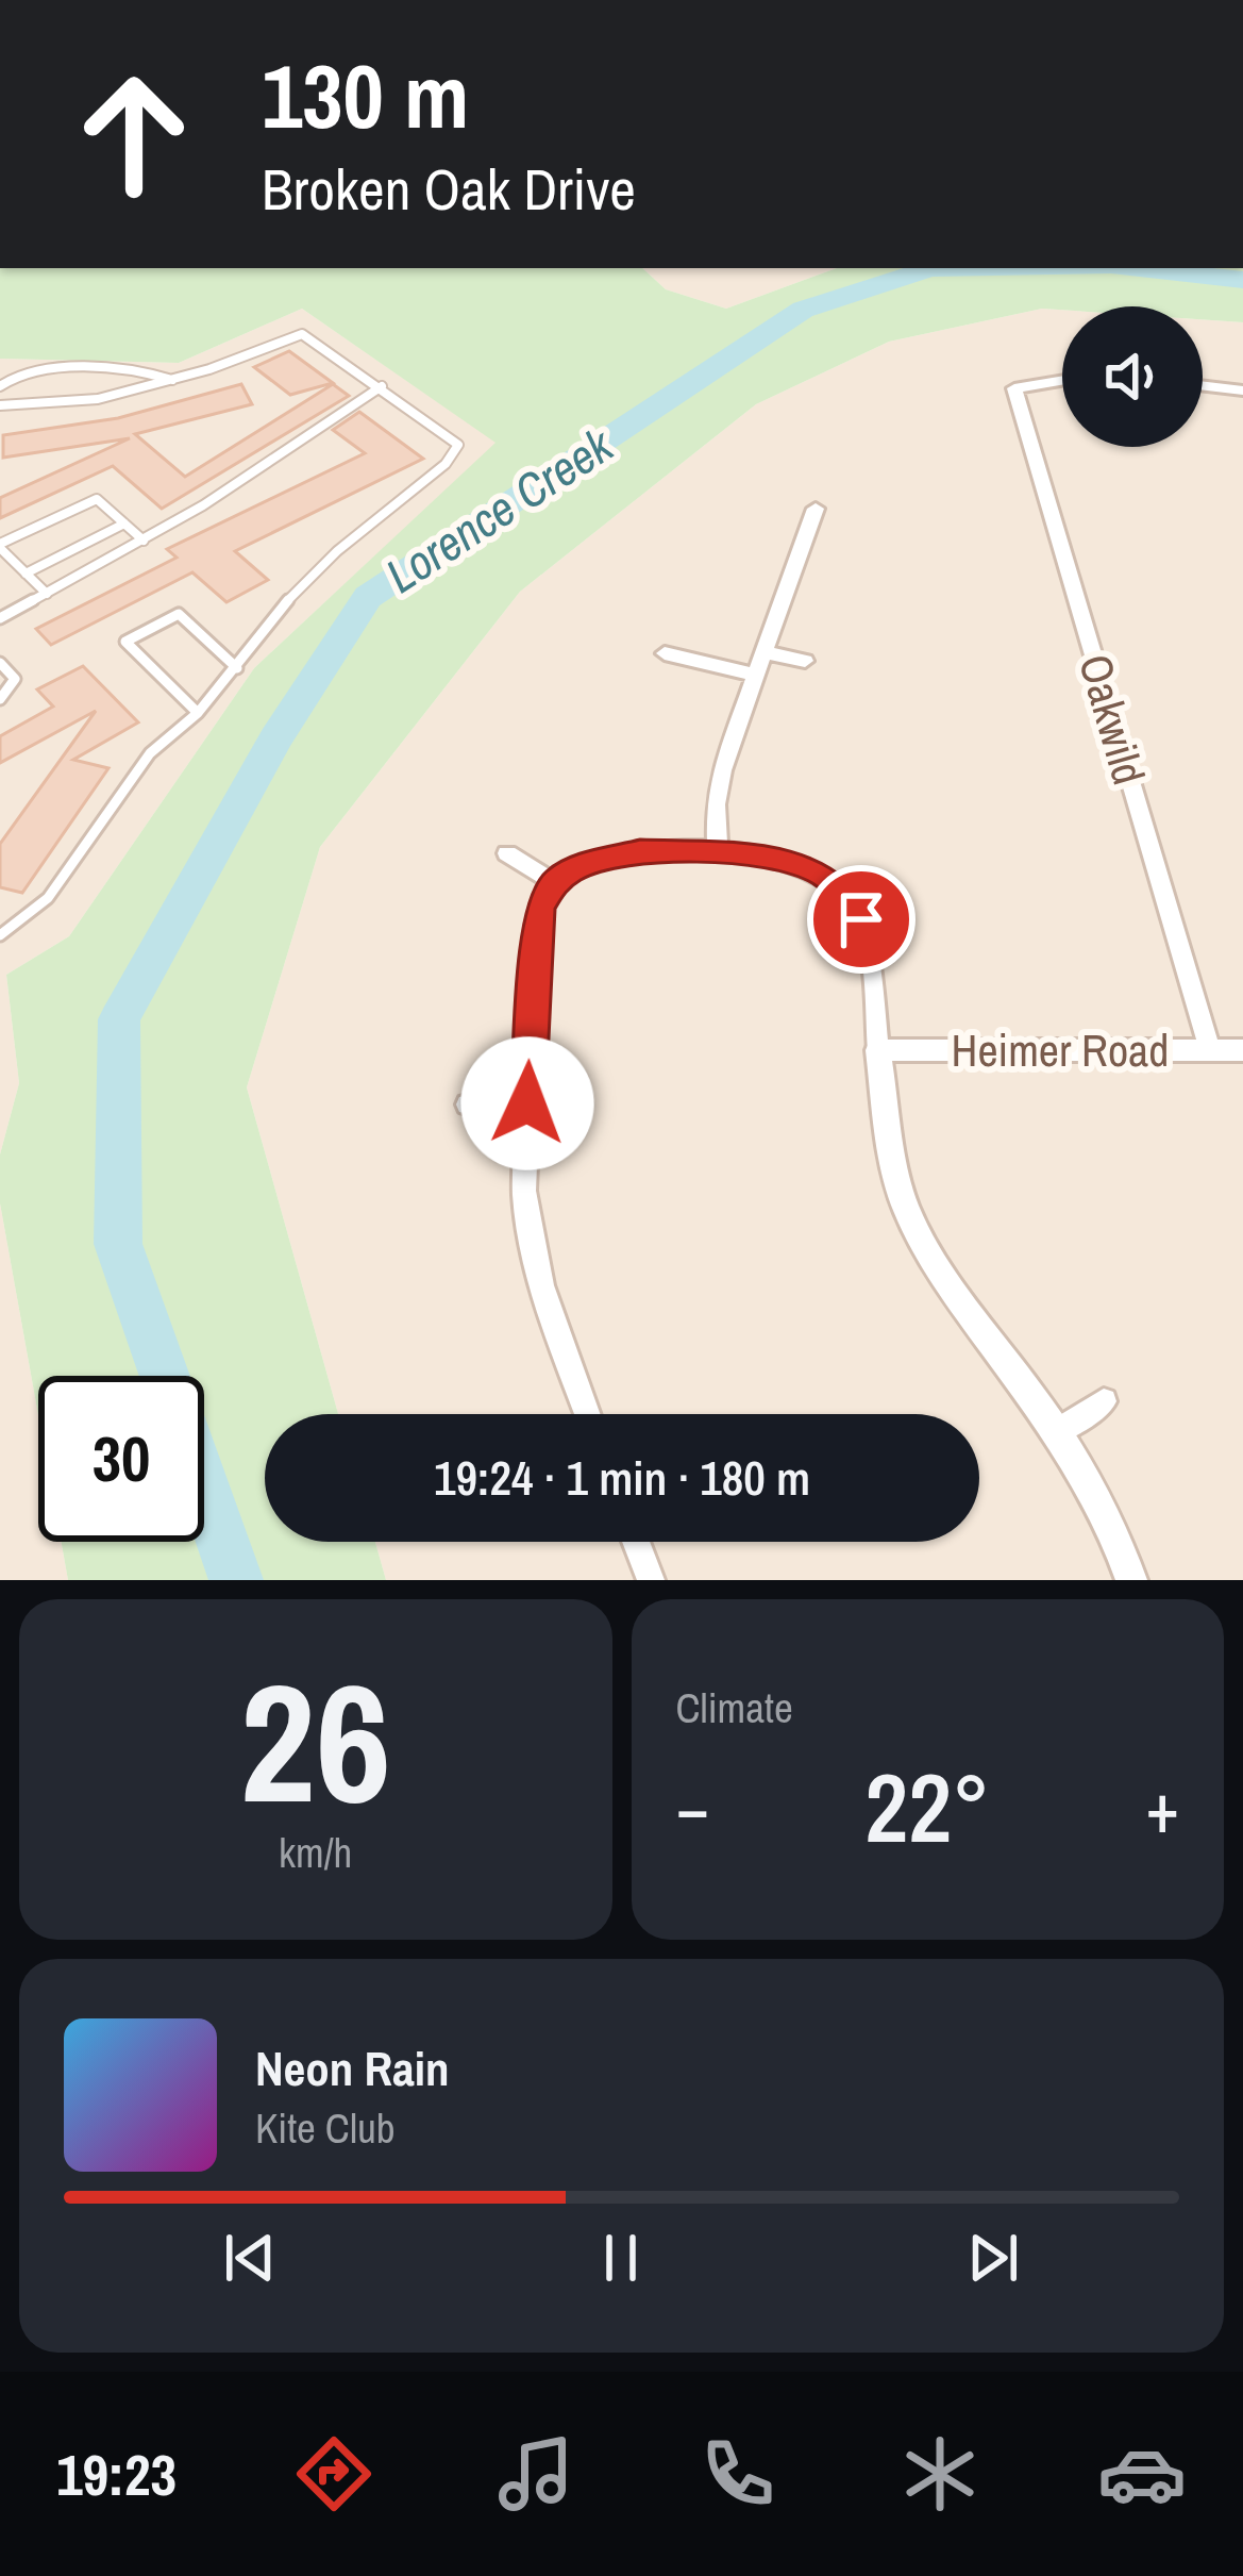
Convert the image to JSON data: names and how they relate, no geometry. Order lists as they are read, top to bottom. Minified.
{"streets":{"street":["Oakwild","Heimer Road"]},"crossings":[["Oakwild","Heimer Road"]],"water":["Lorence Creek"],"page":{"turn":["130 m","Broken Oak Drive"],"limit":"30","trip":"19:24 · 1 min · 180 m","tile":[["26","km/h"],"Climate"],"heat":["−","22°","+"],"song":["Neon Rain","Kite Club"],"tabs":"19:23"}}
